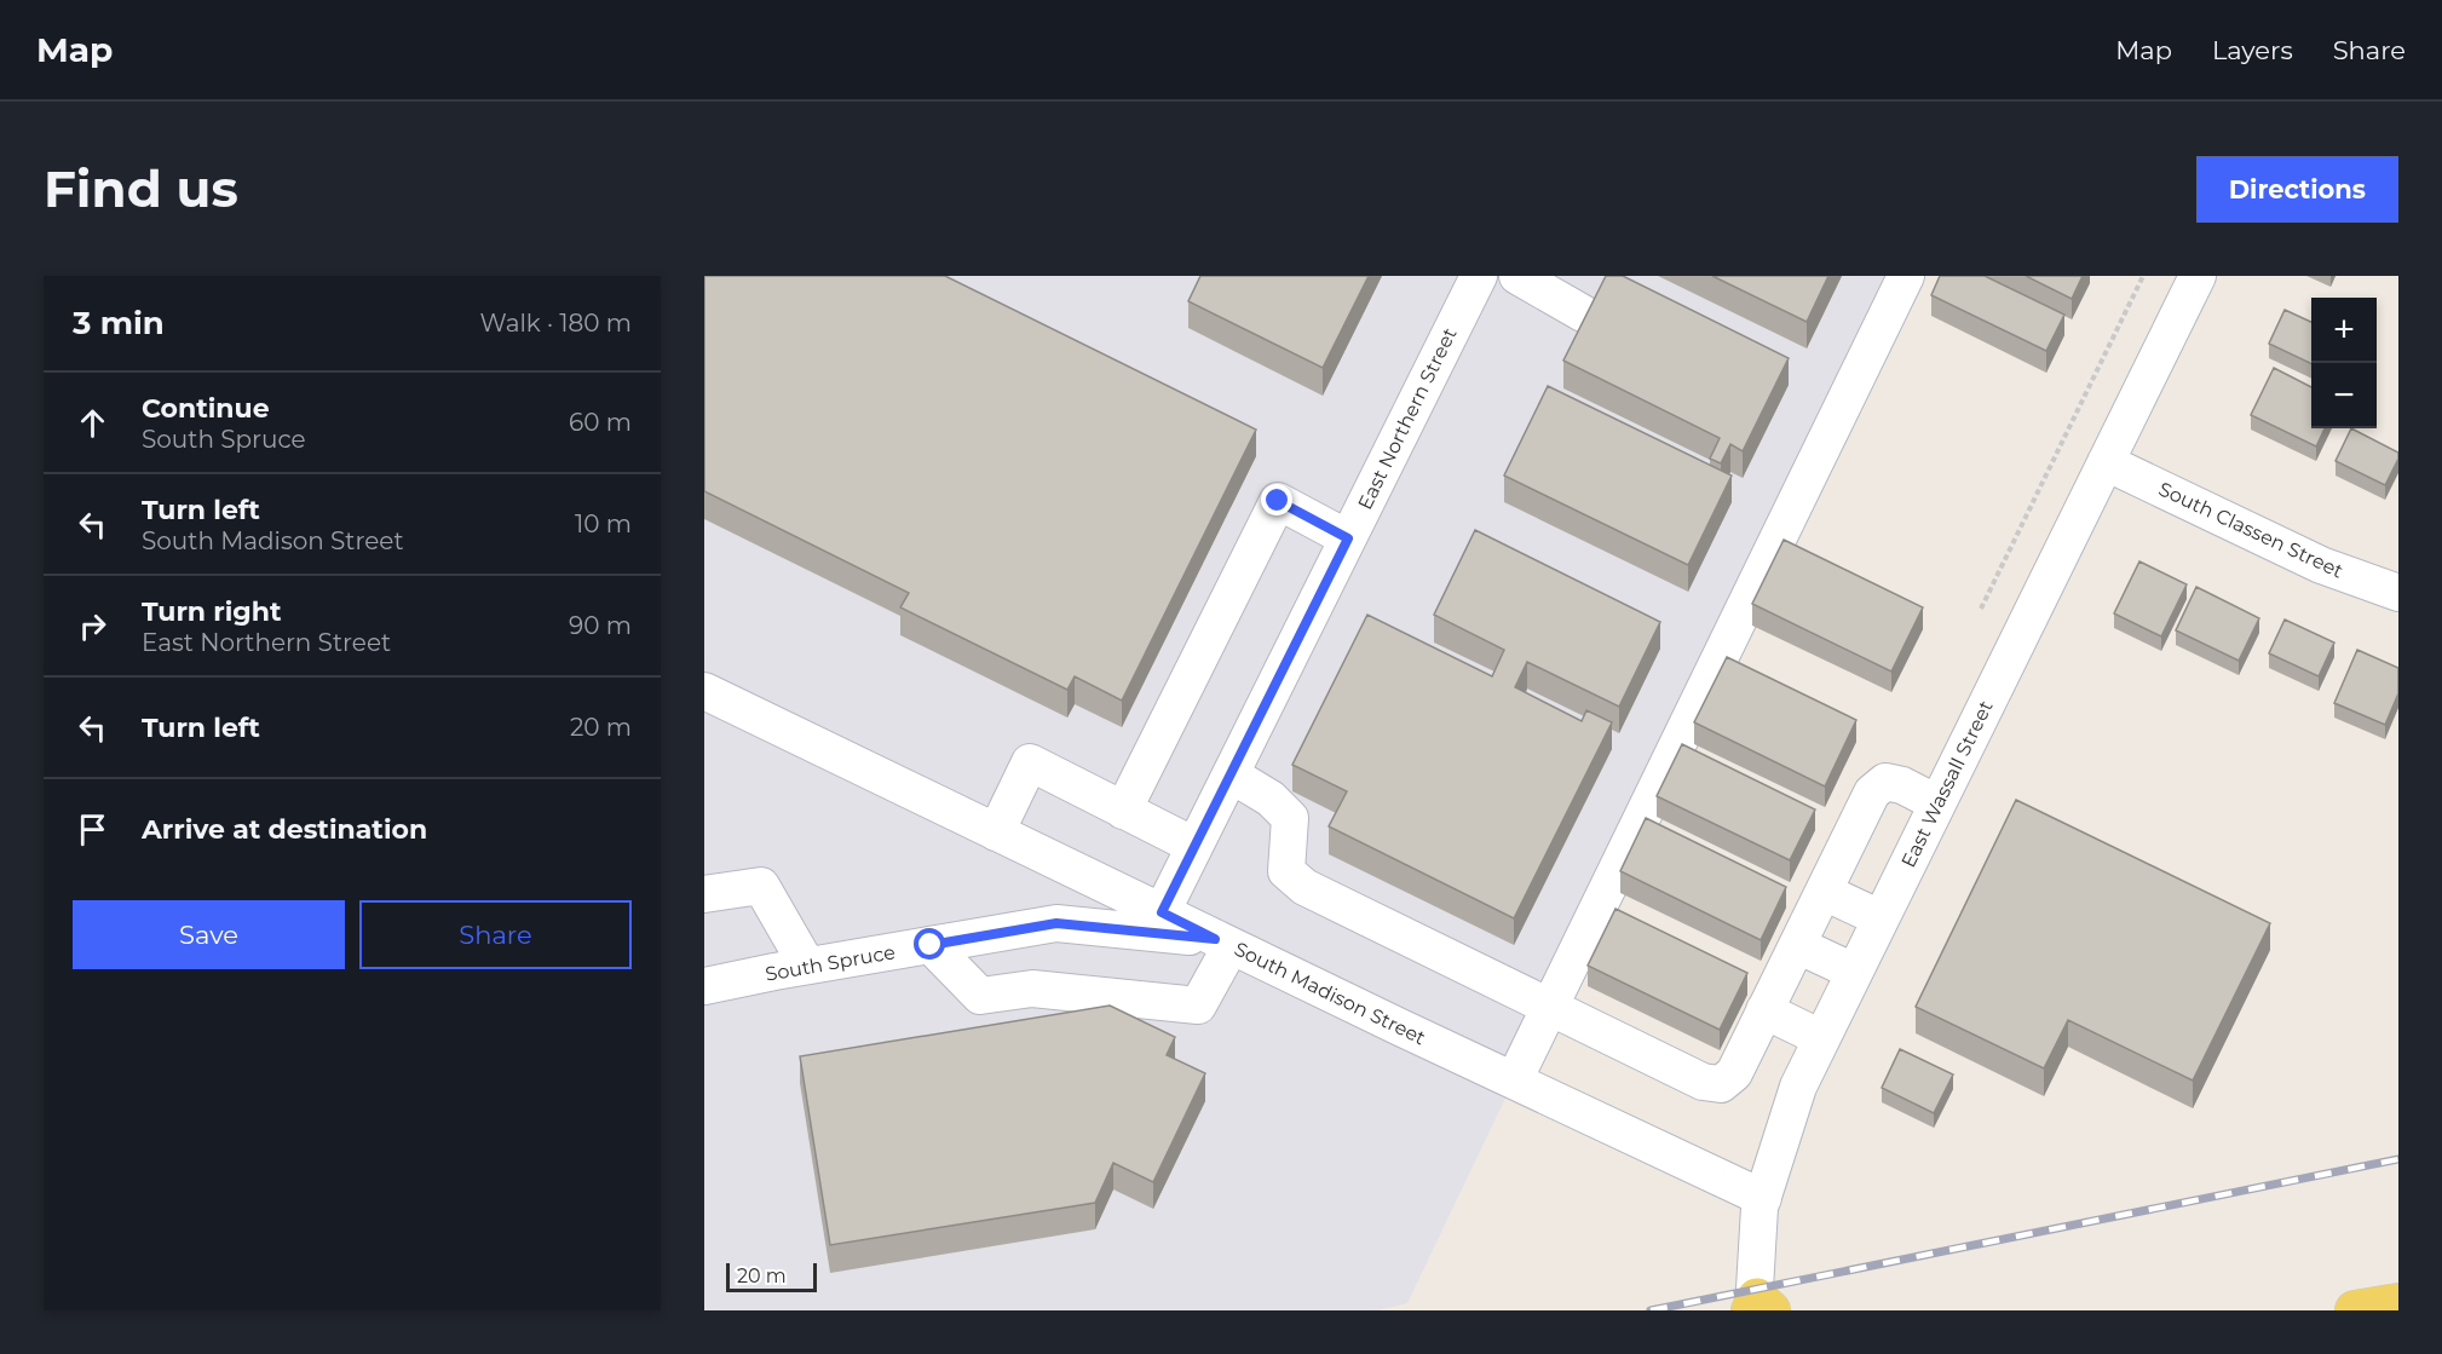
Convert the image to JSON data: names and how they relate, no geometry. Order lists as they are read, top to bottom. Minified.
{"streets":{"street":["East Northern Street","South Classen Street","East Wassall Street","South Spruce","South Madison Street"]},"crossings":[["East Northern Street","South Madison Street"],["South Classen Street","East Wassall Street"],["East Wassall Street","South Madison Street"],["South Spruce","South Madison Street"]],"scale_bar":"20 m","page":{"header":"Map","nav":["Map","Layers","Share"],"buttons":["Directions",["Save","Share"]],"title":"Find us","heading":["3 min","Walk · 180 m"],"map_buttons":["+","−"],"list":[["Continue","South Spruce","60 m"],["Turn left","South Madison Street","10 m"],["Turn right","East Northern Street","90 m"],["Turn left","20 m"],"Arrive at destination"],"scale":"20 m"}}
